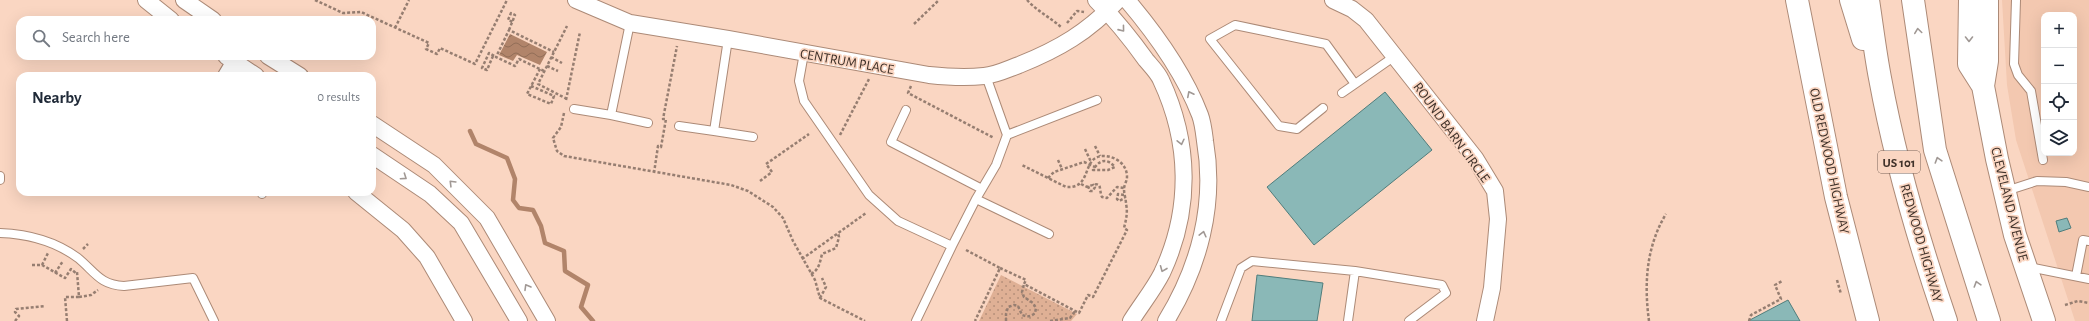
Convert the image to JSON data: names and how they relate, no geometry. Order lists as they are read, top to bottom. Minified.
{"streets":{"main road":["OLD REDWOOD HIGHWAY","US 101","CLEVELAND AVENUE","REDWOOD HIGHWAY"],"street":["CENTRUM PLACE","ROUND BARN CIRCLE"]},"page":{"map_buttons":["+","−"],"search":"Search here","heading":["Nearby","0 results"]}}
